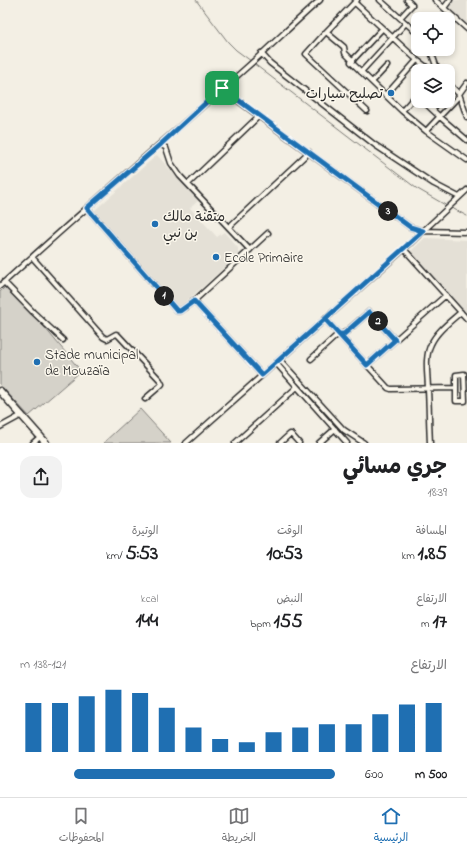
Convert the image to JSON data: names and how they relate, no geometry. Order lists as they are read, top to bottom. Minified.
{"places":["تصليح سيارات","متقنة مالك بن نبي","Ecole Primaire","Stade municipal de Mouzaïa"],"page":{"pins":["3","1","2"],"heading":["جري مسائي","18:39"],"stats":[["المسافة","1.85 km"],["الوقت","10:53"],["الوتيرة","5:53 /km"],["الارتفاع","17 m"],["النبض","155 bpm"],["kcal","144"]],"chart":["الارتفاع","121–138 m"],"list":[{"name":"500 m","note":"6:00"}],"tabs":["الرئيسية","الخريطة","المحفوظات"]}}
